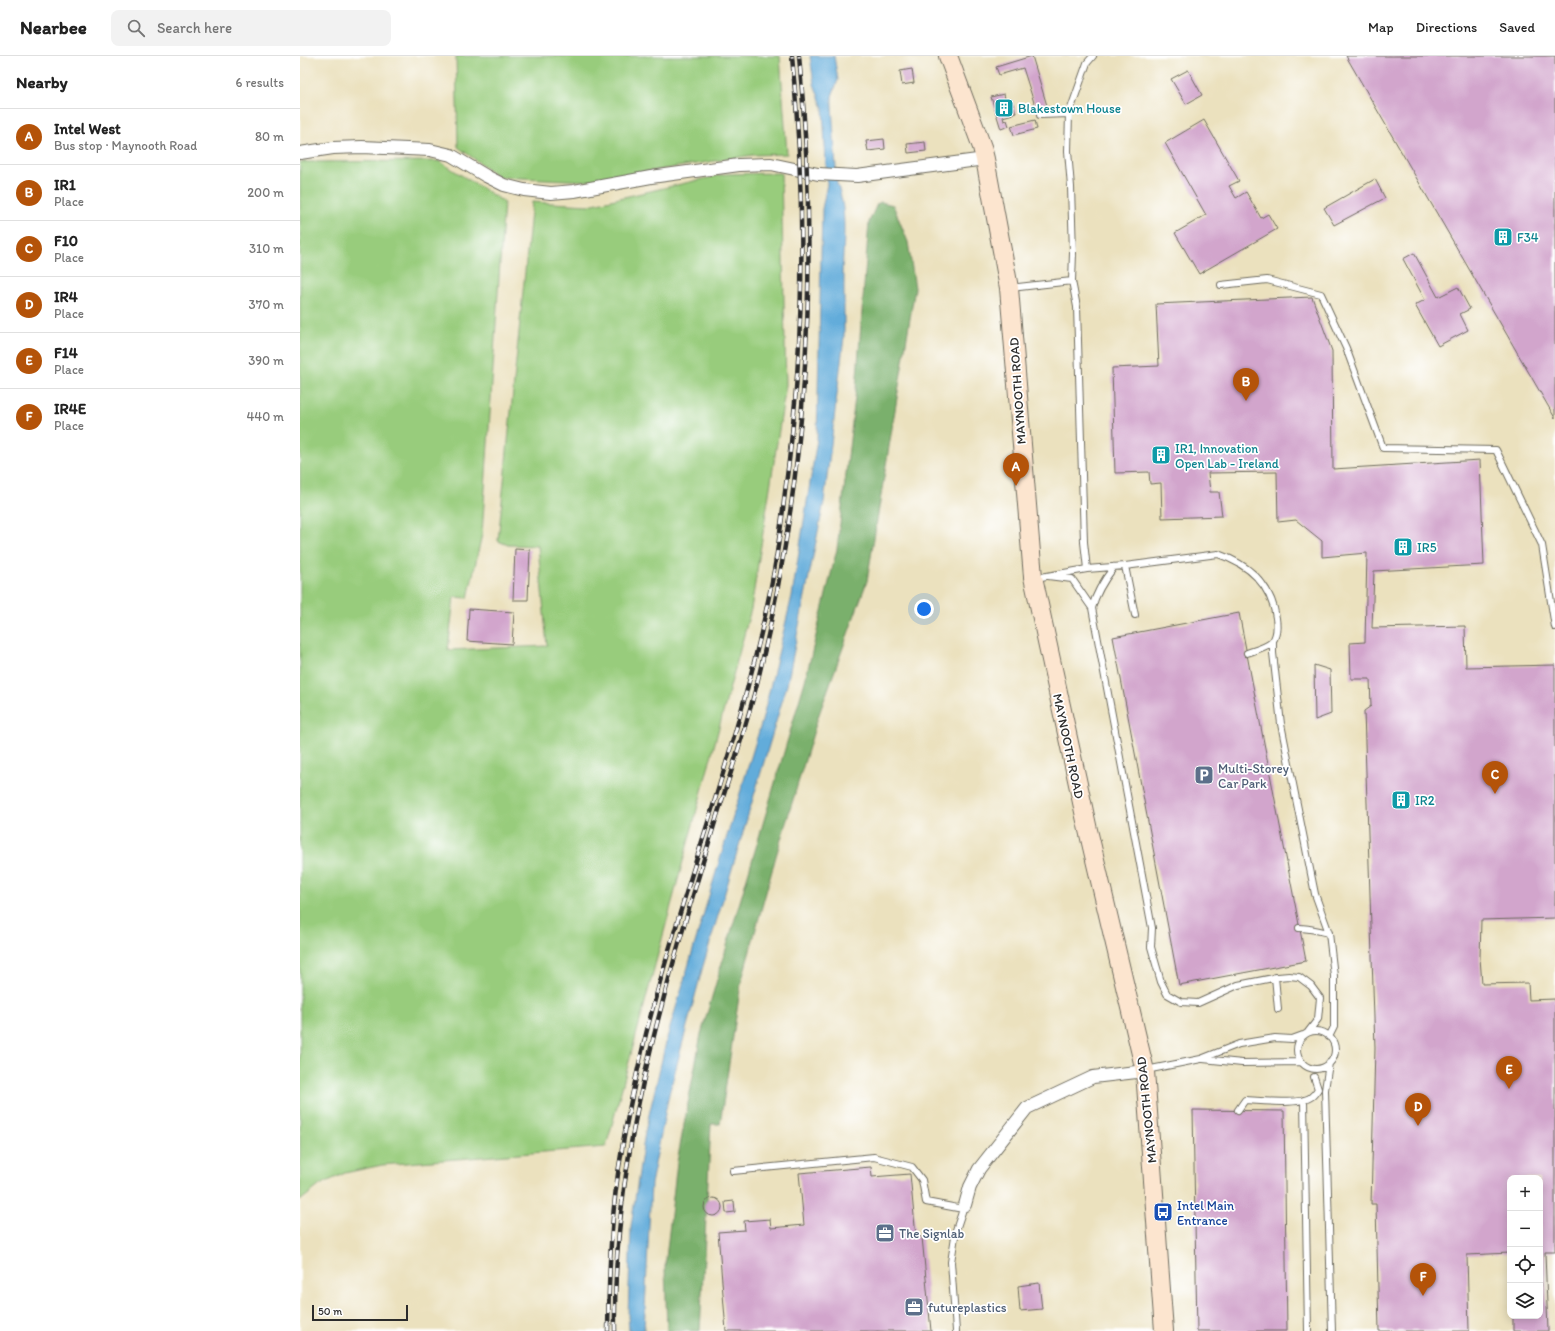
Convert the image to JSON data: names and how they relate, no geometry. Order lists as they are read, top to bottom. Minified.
{"streets":{"main road":["MAYNOOTH ROAD"]},"places":{"building":["Blakestown House","F34","IR1, Innovation Open Lab - Ireland","IR5","IR2"],"parking":["Multi-Storey Car Park"],"bus stop":["Intel Main Entrance"],"office":["The Signlab","futureplastics"]},"scale_bar":"50 m","page":{"header":"Nearbee","search":"Search here","nav":["Map","Directions","Saved"],"heading":["Nearby","6 results"],"list":[{"mark":"A","name":"Intel West","note":"Bus stop · Maynooth Road","value":"80 m"},{"mark":"B","name":"IR1","note":"Place","value":"200 m"},{"mark":"C","name":"F10","note":"Place","value":"310 m"},{"mark":"D","name":"IR4","note":"Place","value":"370 m"},{"mark":"E","name":"F14","note":"Place","value":"390 m"},{"mark":"F","name":"IR4E","note":"Place","value":"440 m"}],"pins":["B","A","C","E","D","F"],"map_buttons":["+","−"],"scale":"50 m"}}
